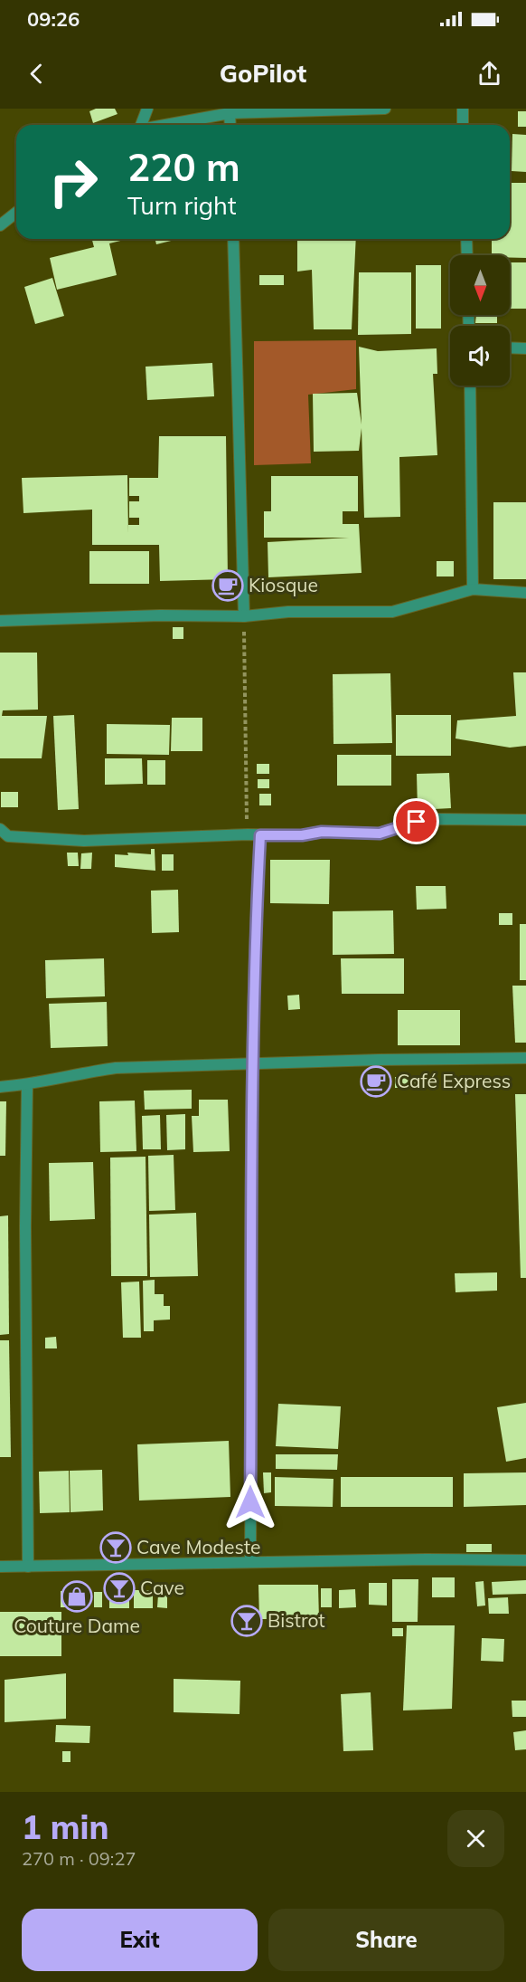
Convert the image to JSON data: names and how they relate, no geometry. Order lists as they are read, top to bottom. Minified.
{"places":{"cafe":["Kiosque","Café Express"],"bar":["Cave Modeste","Cave","Bistrot"],"shop":["Couture Dame"]},"north":"bottom","page":{"status":"09:26","header":"GoPilot","turn":["220 m","Turn right"],"heading":["1 min","270 m · 09:27"],"buttons":["Exit","Share"]}}
